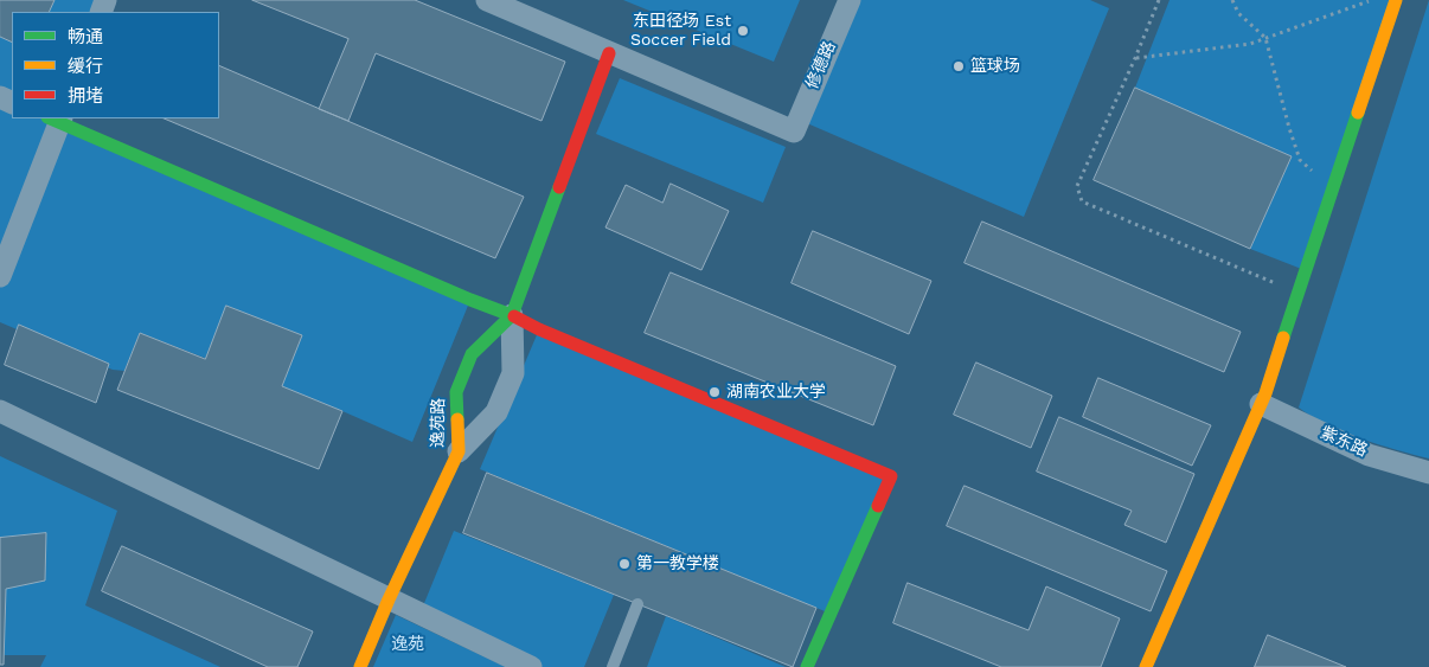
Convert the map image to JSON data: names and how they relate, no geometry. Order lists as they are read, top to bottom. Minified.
{"streets":{"street":["修德路","逸苑路","紫东路"]},"crossings":[["修德路","逸苑路"]],"parks":["逸苑"],"places":["东田径场 Est Soccer Field","篮球场","湖南农业大学","第一教学楼"],"legend":["畅通","缓行","拥堵"]}
